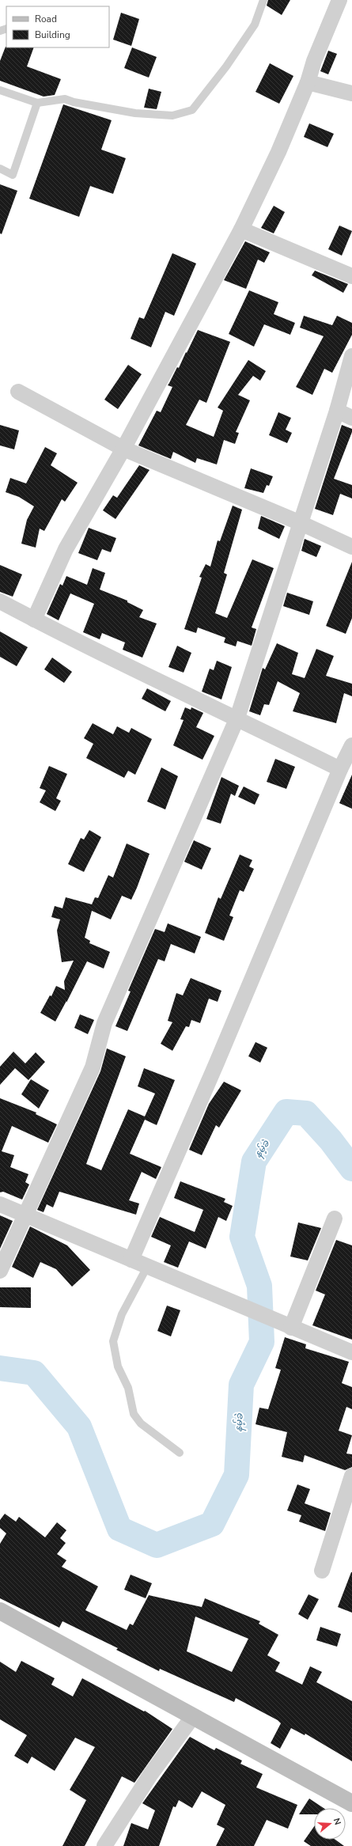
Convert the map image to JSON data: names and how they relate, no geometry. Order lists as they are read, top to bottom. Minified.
{"water":["နမ့်ခဲ"],"legend":["Road","Building"],"north":"right"}
